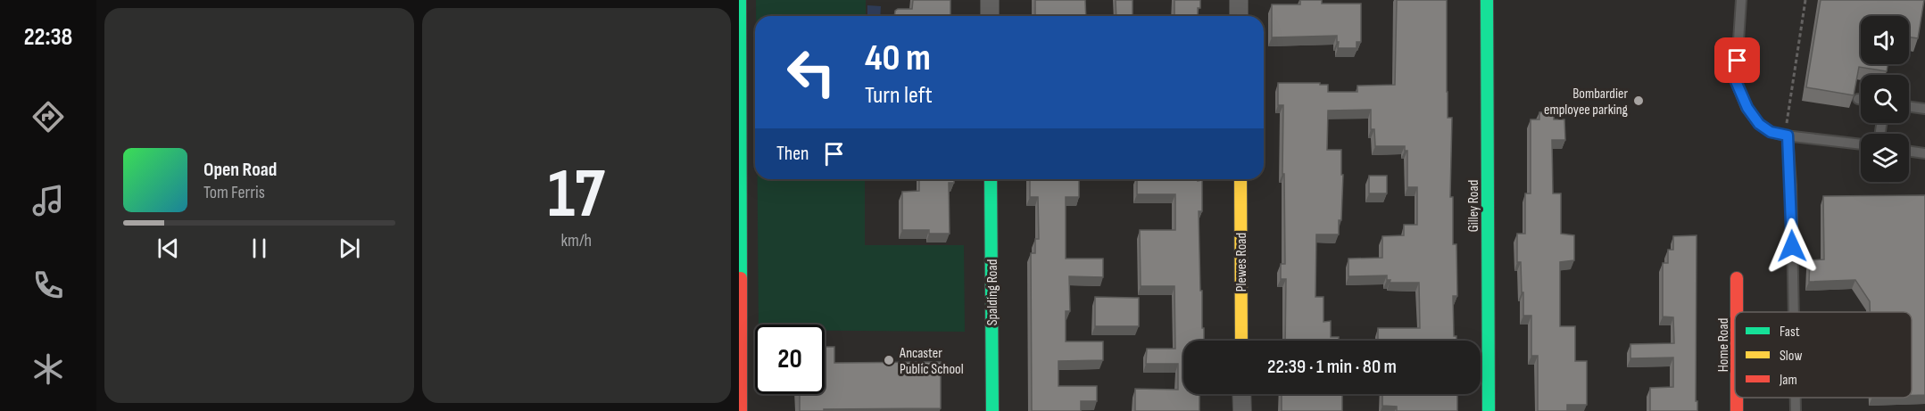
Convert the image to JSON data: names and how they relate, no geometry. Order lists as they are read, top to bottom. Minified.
{"streets":{"street":["Gilley Road","Plewes Road","Spalding Road","Home Road"]},"places":["Bombardier employee parking","Ancaster Public School"],"legend":["Fast","Slow","Jam"],"page":{"tabs":"22:38","tile":["17","km/h"],"turn":["40 m","Turn left"],"then":"Then","song":["Open Road","Tom Ferris"],"limit":"20","trip":"22:39 · 1 min · 80 m"}}
